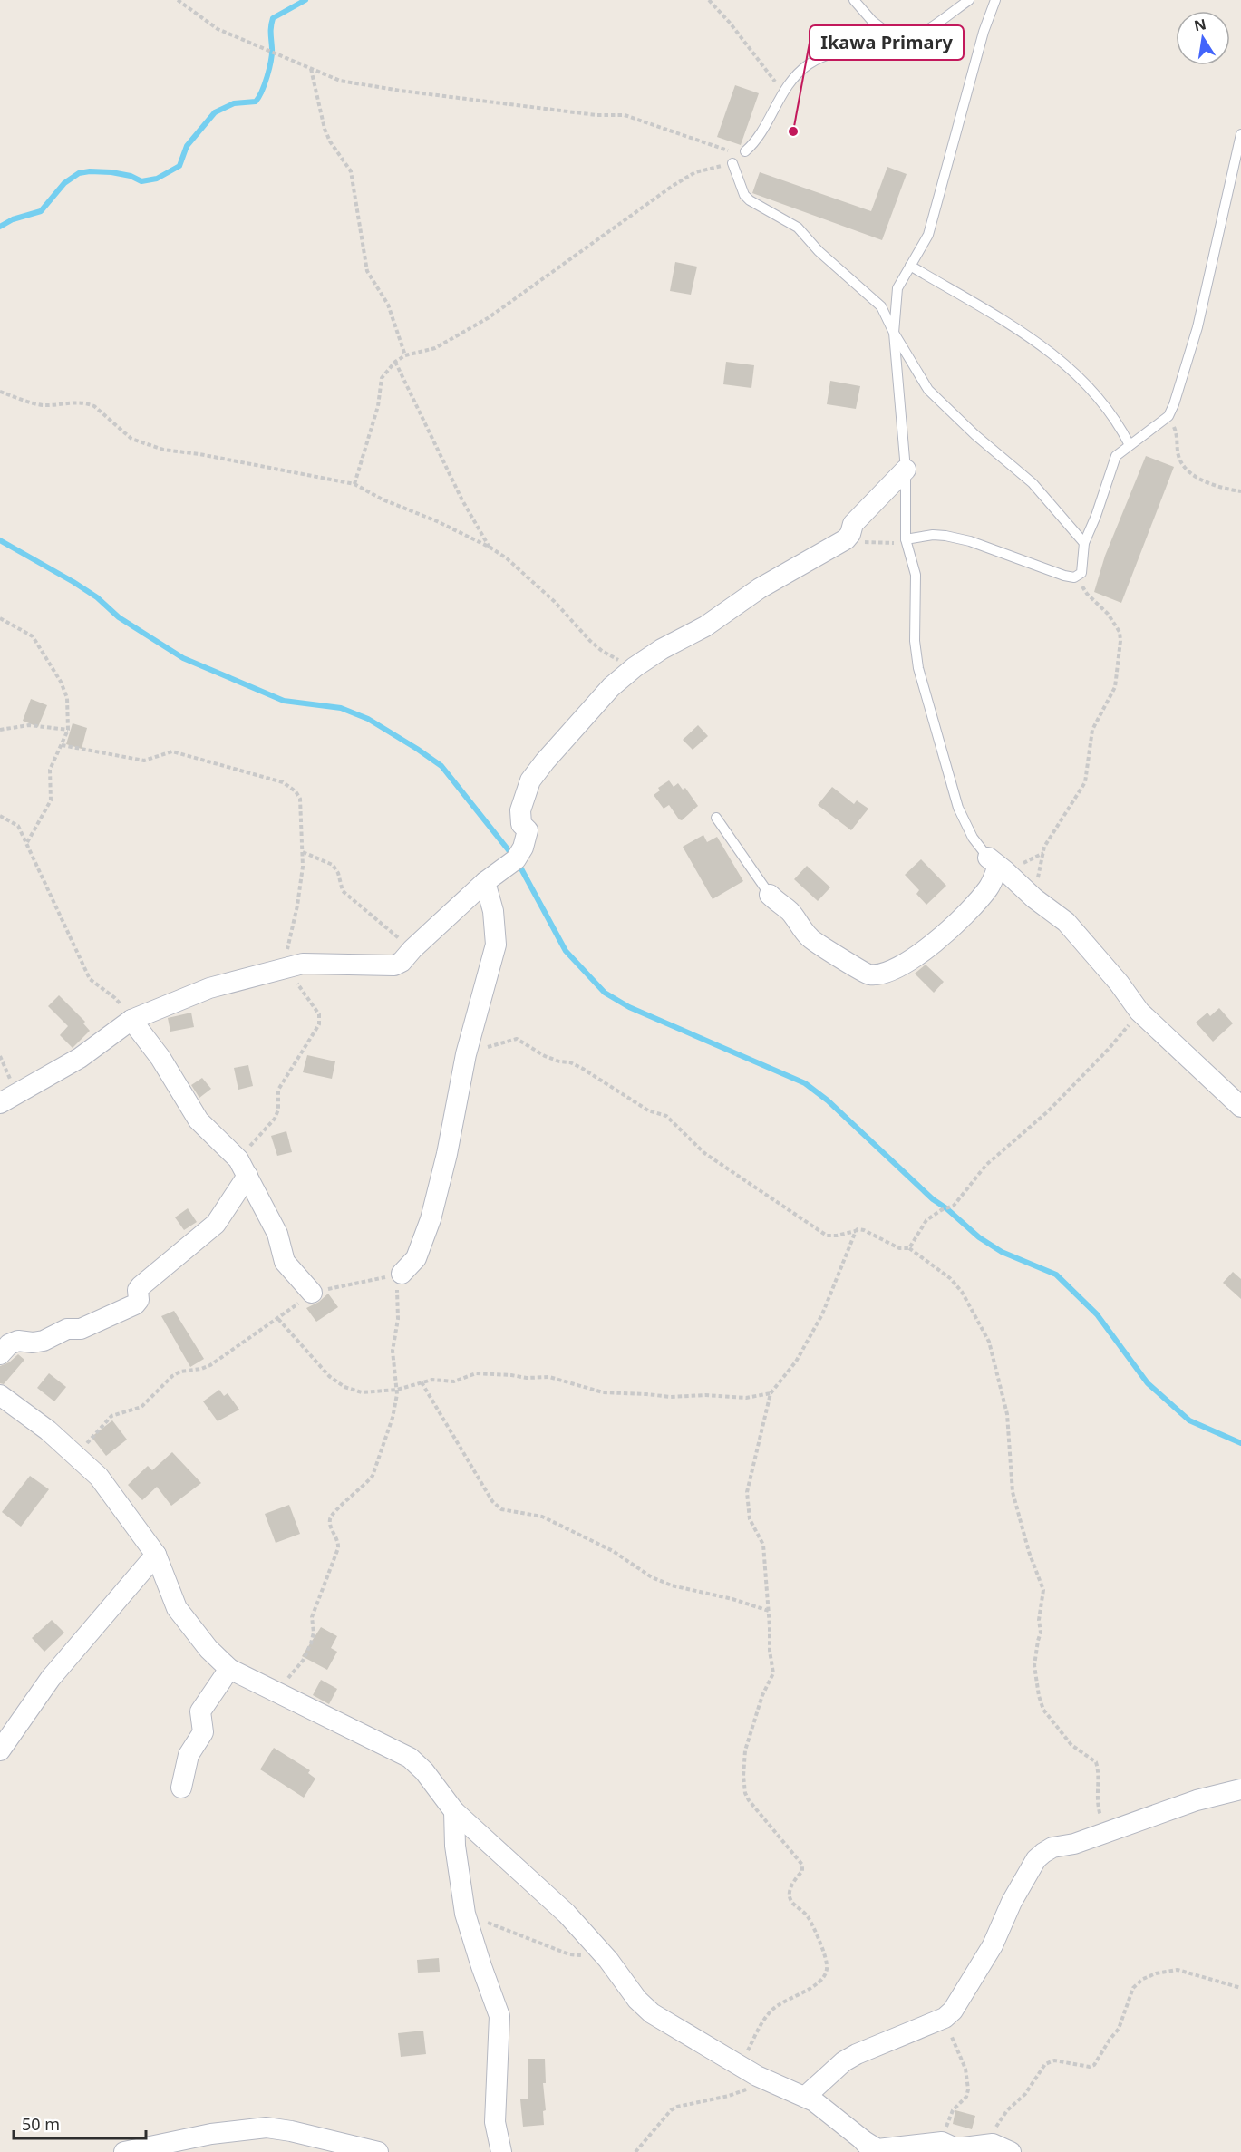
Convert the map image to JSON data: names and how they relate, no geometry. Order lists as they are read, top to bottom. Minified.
{"places":["Ikawa Primary"],"scale_bar":"50 m","north":"top"}
